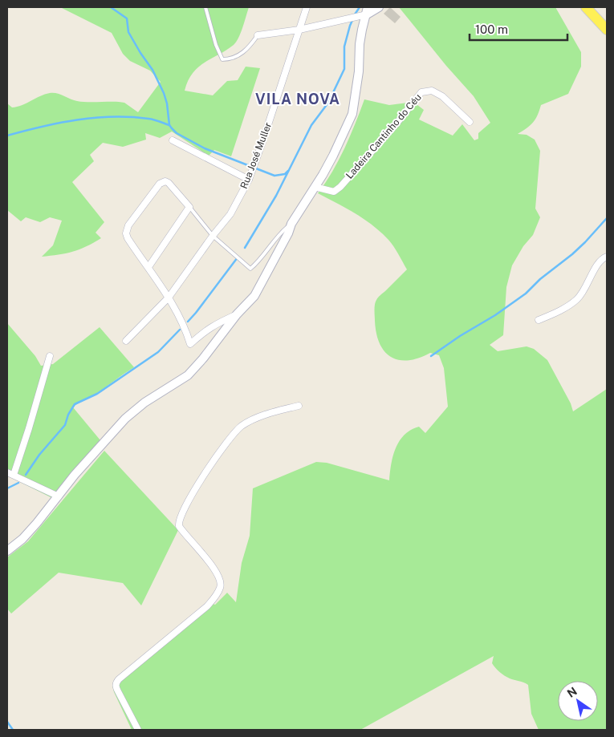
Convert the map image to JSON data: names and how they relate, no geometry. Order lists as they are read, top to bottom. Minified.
{"streets":{"street":["Ladeira Cantinho do Céu","Rua José Muller"]},"districts":["VILA NOVA"],"scale_bar":"100 m","north":"top left"}
